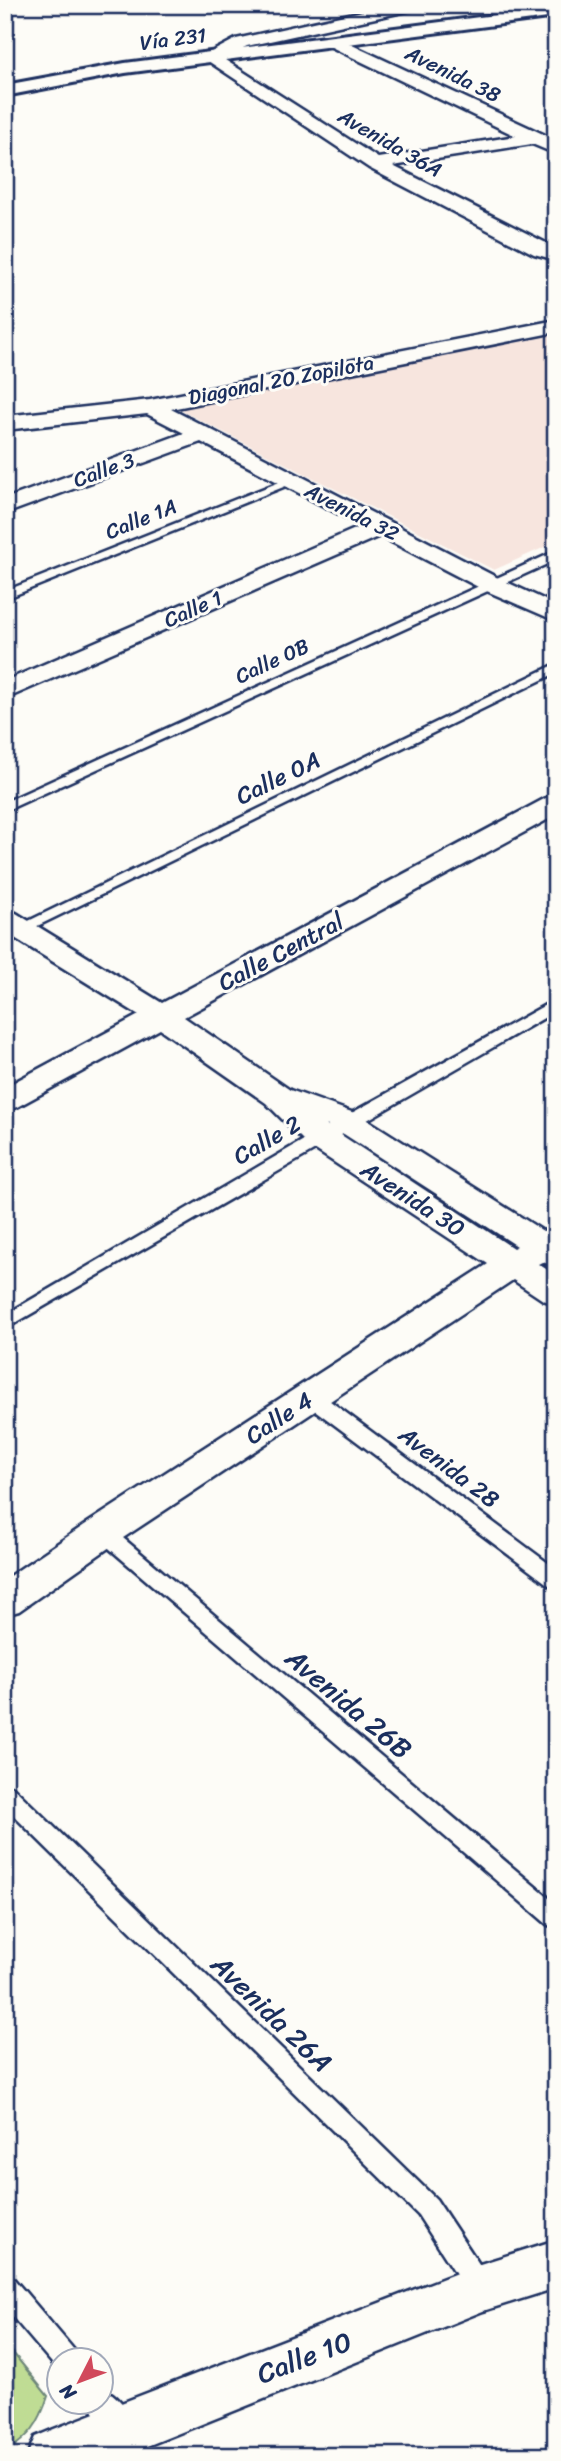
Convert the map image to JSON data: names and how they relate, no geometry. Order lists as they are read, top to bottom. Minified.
{"streets":{"main road":["Vía 231"],"street":["Avenida 38","Avenida 36A","Diagonal 20 Zopilota","Calle 3","Avenida 32","Calle 1","Calle Central","Avenida 30","Calle 4","Calle 10"],"lane":["Calle 1A","Calle 0B","Calle 0A","Calle 2","Avenida 28","Avenida 26B","Avenida 26A"]},"crossings":[["Vía 231","Avenida 38"],["Vía 231","Avenida 36A"],["Diagonal 20 Zopilota","Avenida 32"],["Calle 3","Avenida 32"],["Avenida 32","Calle 1A"],["Avenida 32","Calle 1"],["Avenida 32","Calle 0B"],["Calle 0A","Avenida 30"],["Calle Central","Avenida 30"],["Calle 2","Avenida 30"],["Avenida 30","Calle 4"],["Calle 4","Avenida 28"],["Calle 4","Avenida 26B"],["Avenida 26A","Calle 10"]],"north":"bottom left"}
